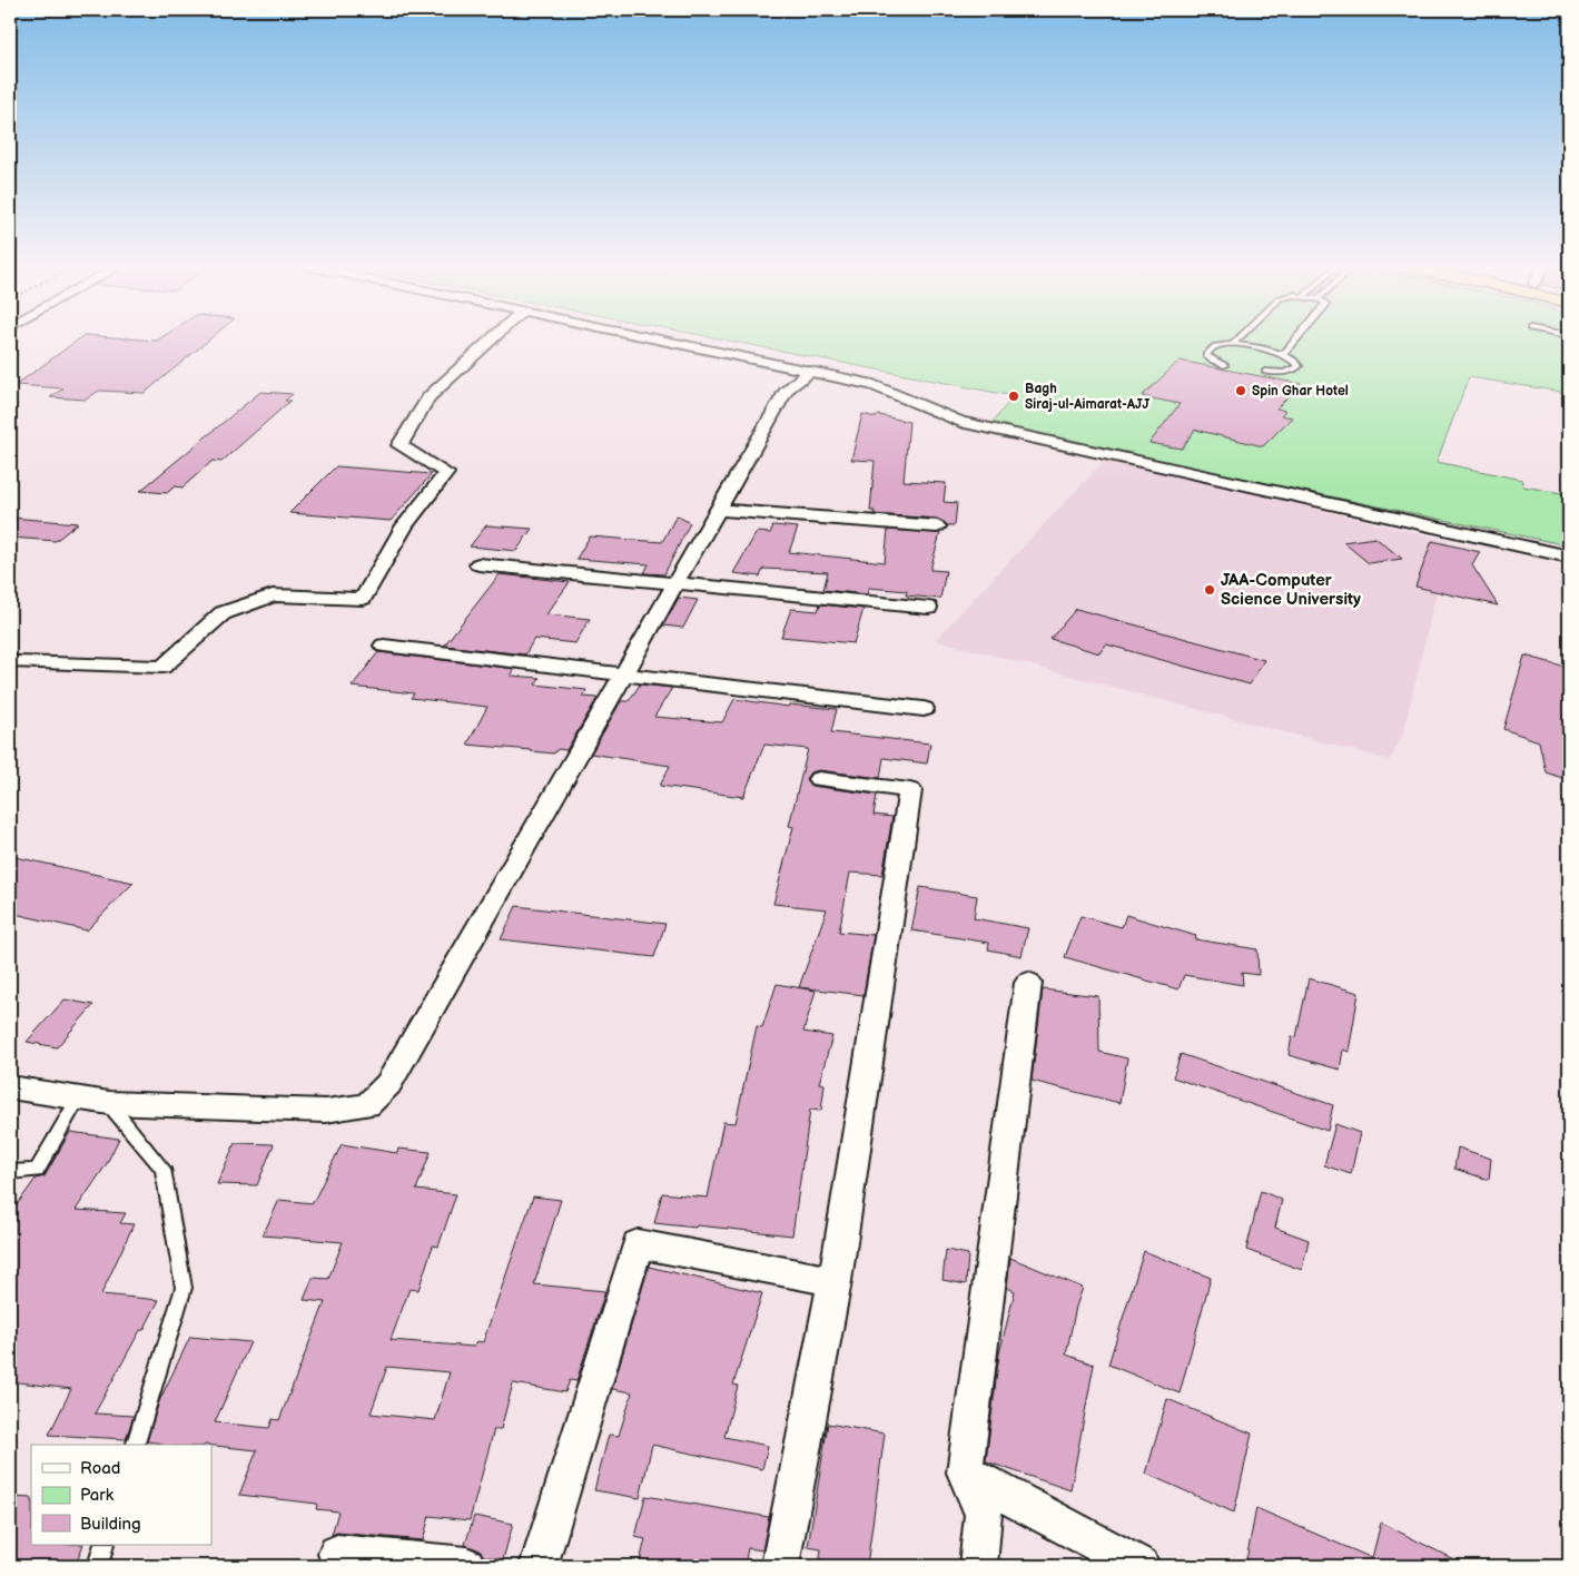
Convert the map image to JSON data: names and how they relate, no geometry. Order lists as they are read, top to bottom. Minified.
{"places":["Spin Ghar Hotel","Bagh Siraj-ul-Aimarat-AJJ","JAA-Computer Science University"],"legend":["Road","Park","Building"]}
